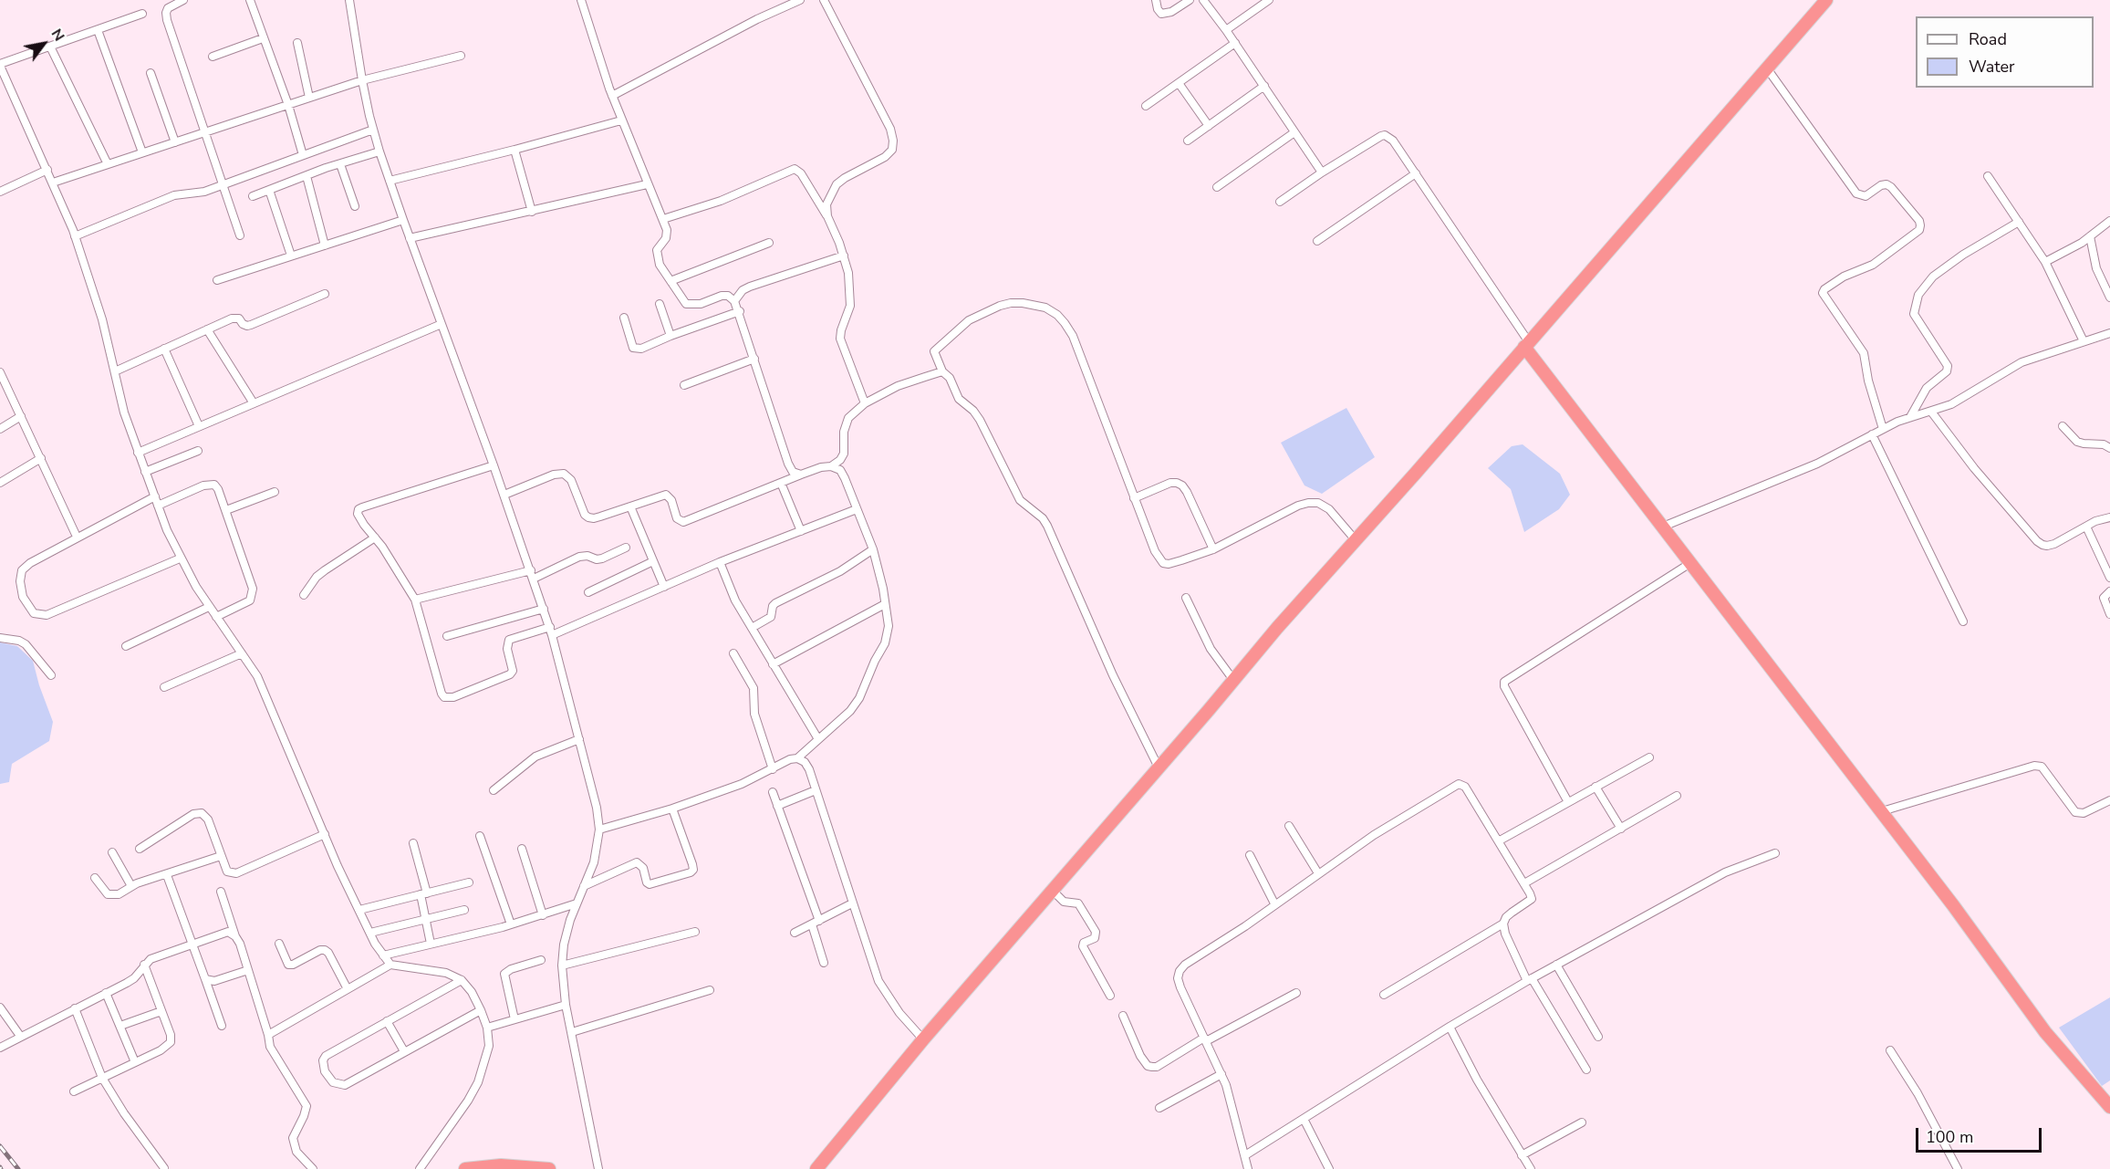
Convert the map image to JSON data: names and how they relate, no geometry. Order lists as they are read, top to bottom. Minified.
{"legend":["Road","Water"],"scale_bar":"100 m","north":"top right"}
